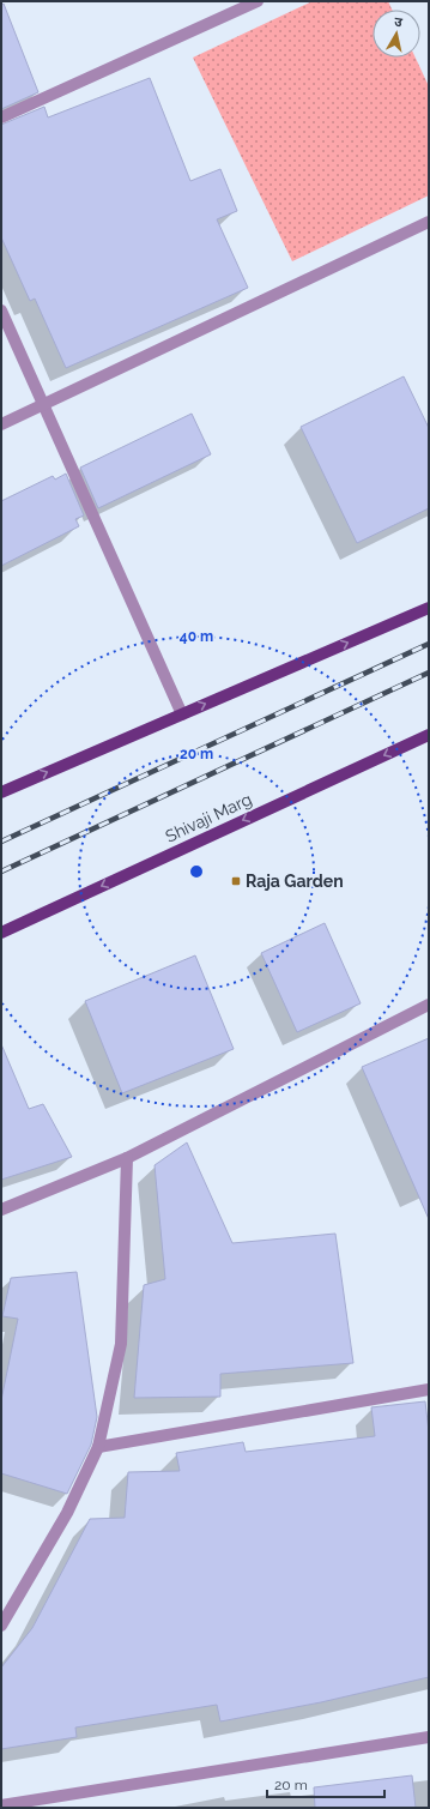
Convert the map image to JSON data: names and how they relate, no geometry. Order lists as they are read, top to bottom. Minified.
{"streets":{"main road":["Shivaji Marg"]},"one_way":["Shivaji Marg"],"places":{"transit":["Raja Garden"]},"scale_bar":"20 m","north":"top","rings":["40 m","20 m"]}
